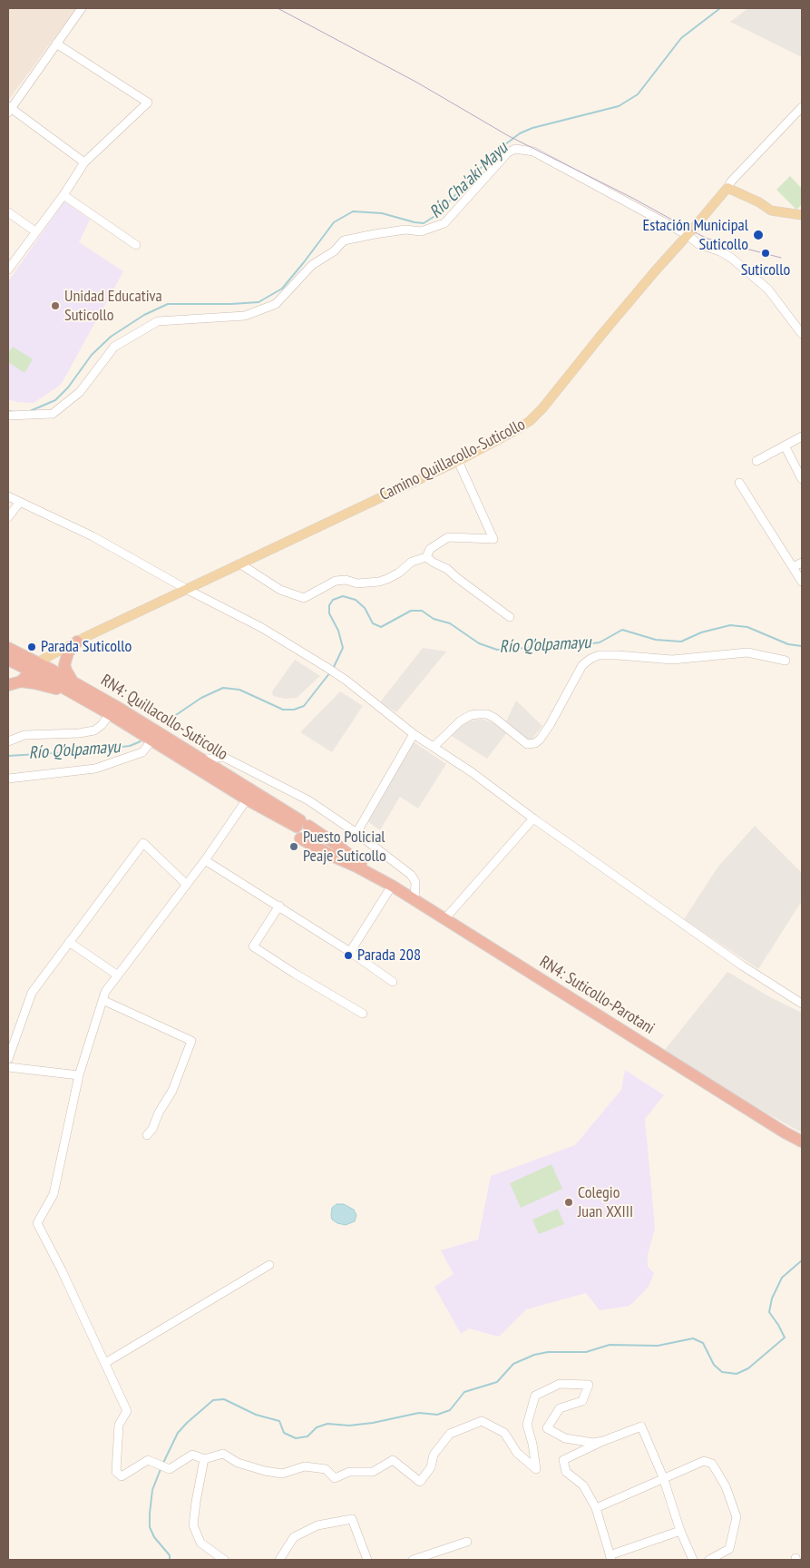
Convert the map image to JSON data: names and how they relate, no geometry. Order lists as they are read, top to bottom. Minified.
{"streets":{"highway":["RN4: Quillacollo-Suticollo","RN4: Suticollo-Parotani"],"main road":["Camino Quillacollo-Suticollo"]},"crossings":[["Camino Quillacollo-Suticollo","RN4: Quillacollo-Suticollo"],["RN4: Quillacollo-Suticollo","RN4: Suticollo-Parotani"]],"water":["Río Cha'aki Mayu","Río Q'olpamayu"],"places":["Estación Municipal Suticollo","Suticollo","Unidad Educativa Suticollo","Parada Suticollo","Puesto Policial Peaje Suticollo","Parada 208","Colegio Juan XXIII"]}
